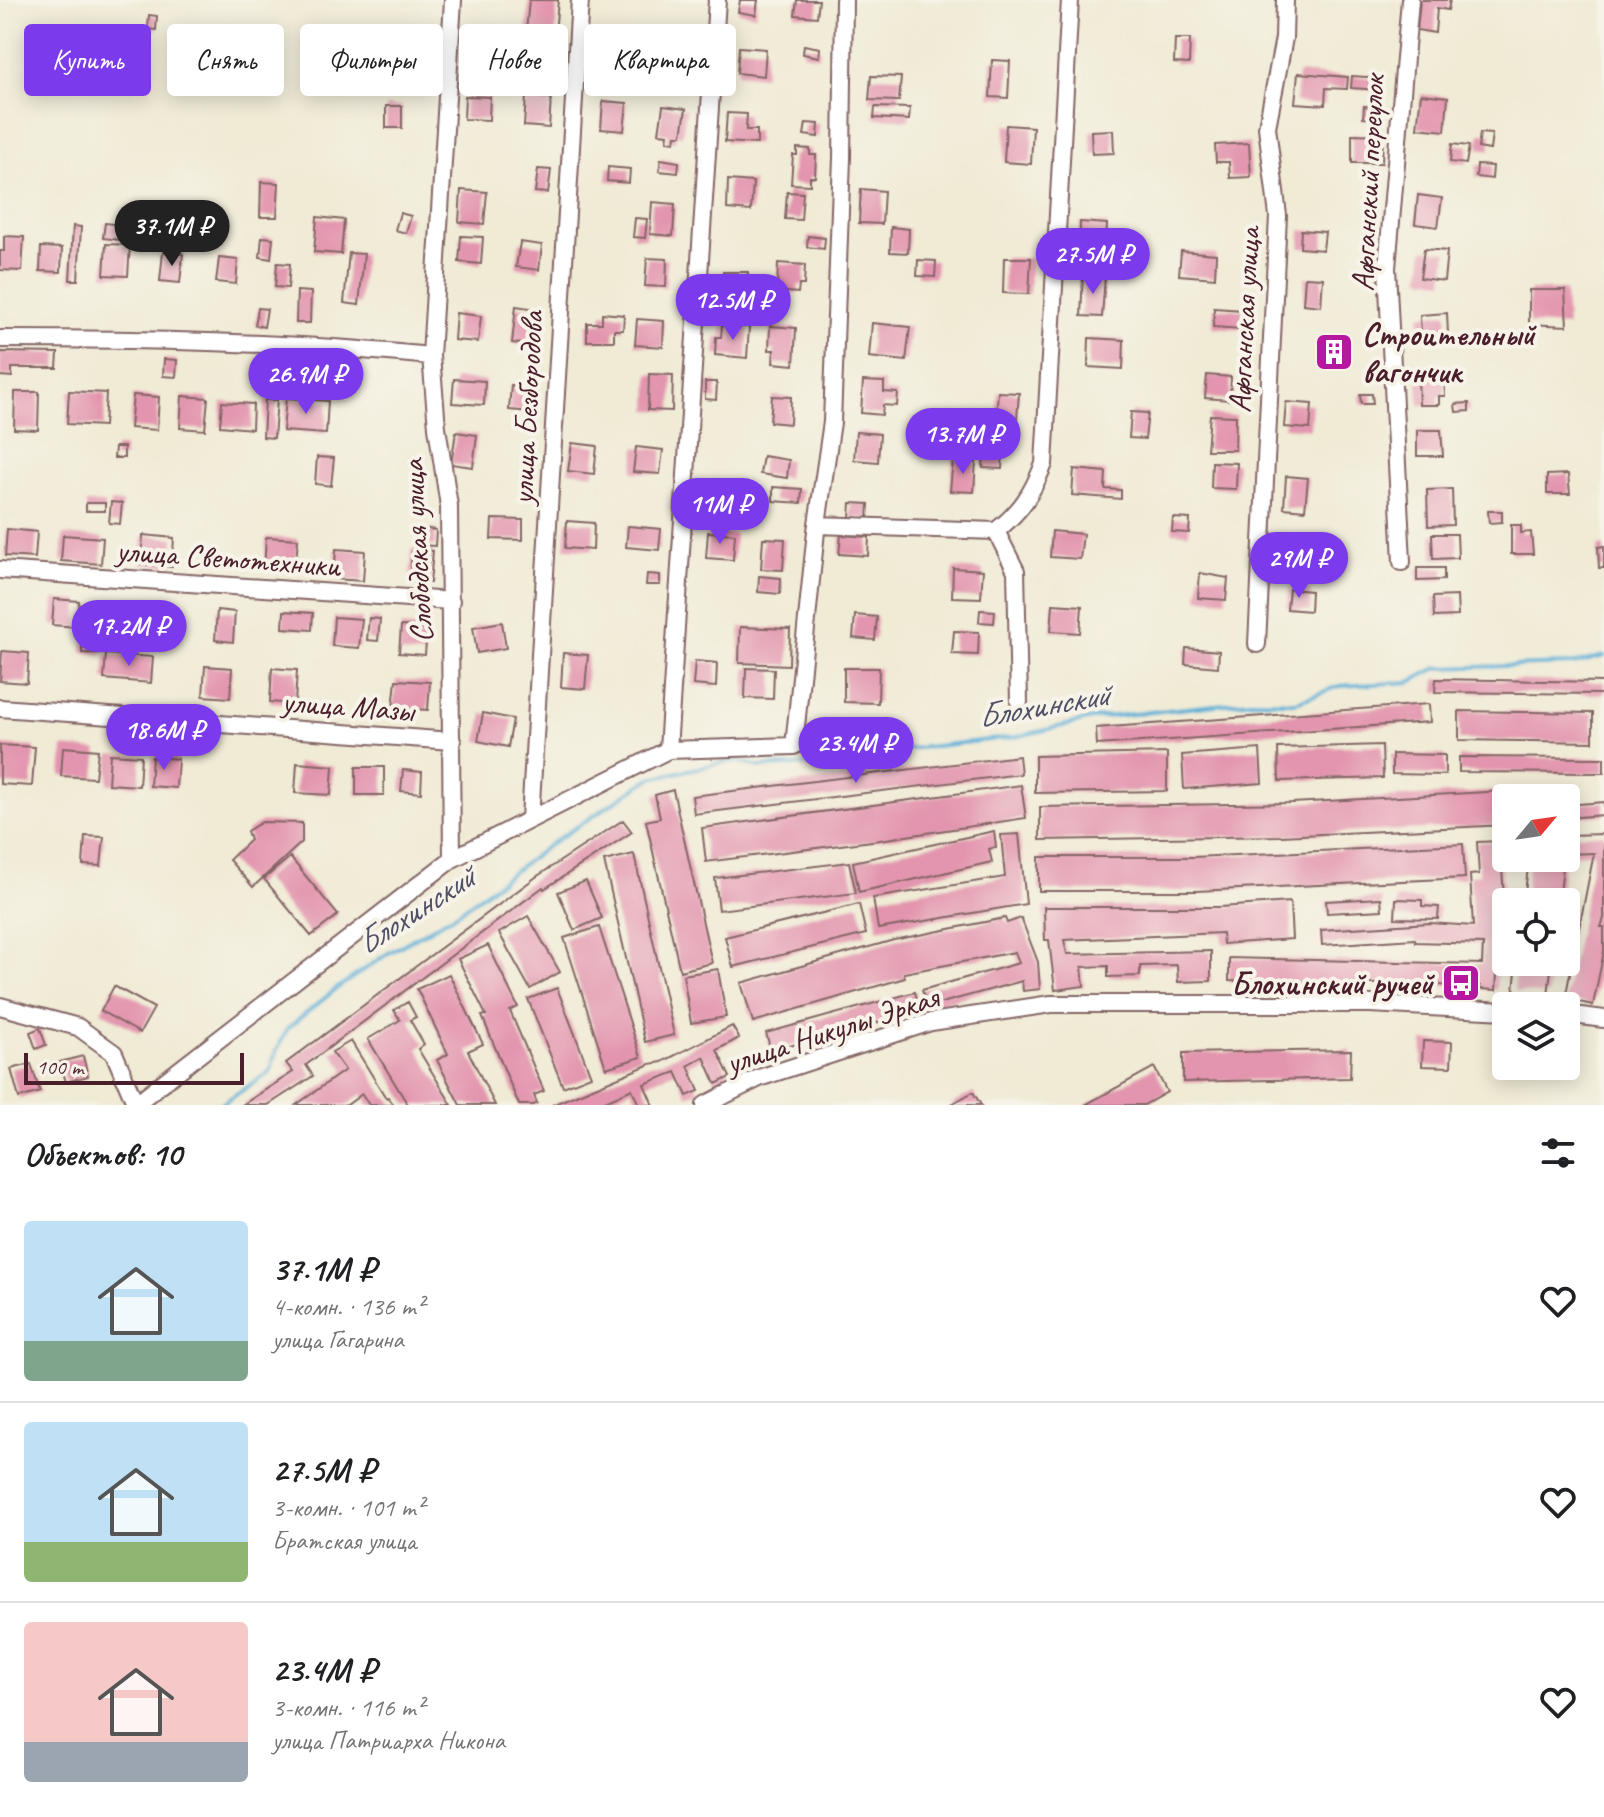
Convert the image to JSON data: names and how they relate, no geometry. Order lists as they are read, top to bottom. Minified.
{"streets":{"street":["Афганский переулок","Афганская улица","улица Безбородова","Слободская улица","улица Светотехники","улица Мазы","улица Никулы Эркая"]},"crossings":[["Слободская улица","улица Светотехники"],["Слободская улица","улица Мазы"]],"water":["Блохинский"],"places":{"building":["Строительный вагончик"],"bus stop":["Блохинский ручей"]},"scale_bar":"100 m","north":"top right","page":{"chip":["Купить","Снять","Фильтры","Новое","Квартира"],"price":["37.1M ₽","27.5M ₽","12.5M ₽","26.9M ₽","13.7M ₽","11M ₽","29M ₽","17.2M ₽","18.6M ₽","23.4M ₽"],"scale":"100 m","heading":"Объектов: 10","list":[{"name":"37.1M ₽","note":"4-комн. · 136 m² · улица Гагарина"},{"name":"27.5M ₽","note":"3-комн. · 101 m² · Братская улица"},{"name":"23.4M ₽","note":"3-комн. · 116 m² · улица Патриарха Никона"}]}}
